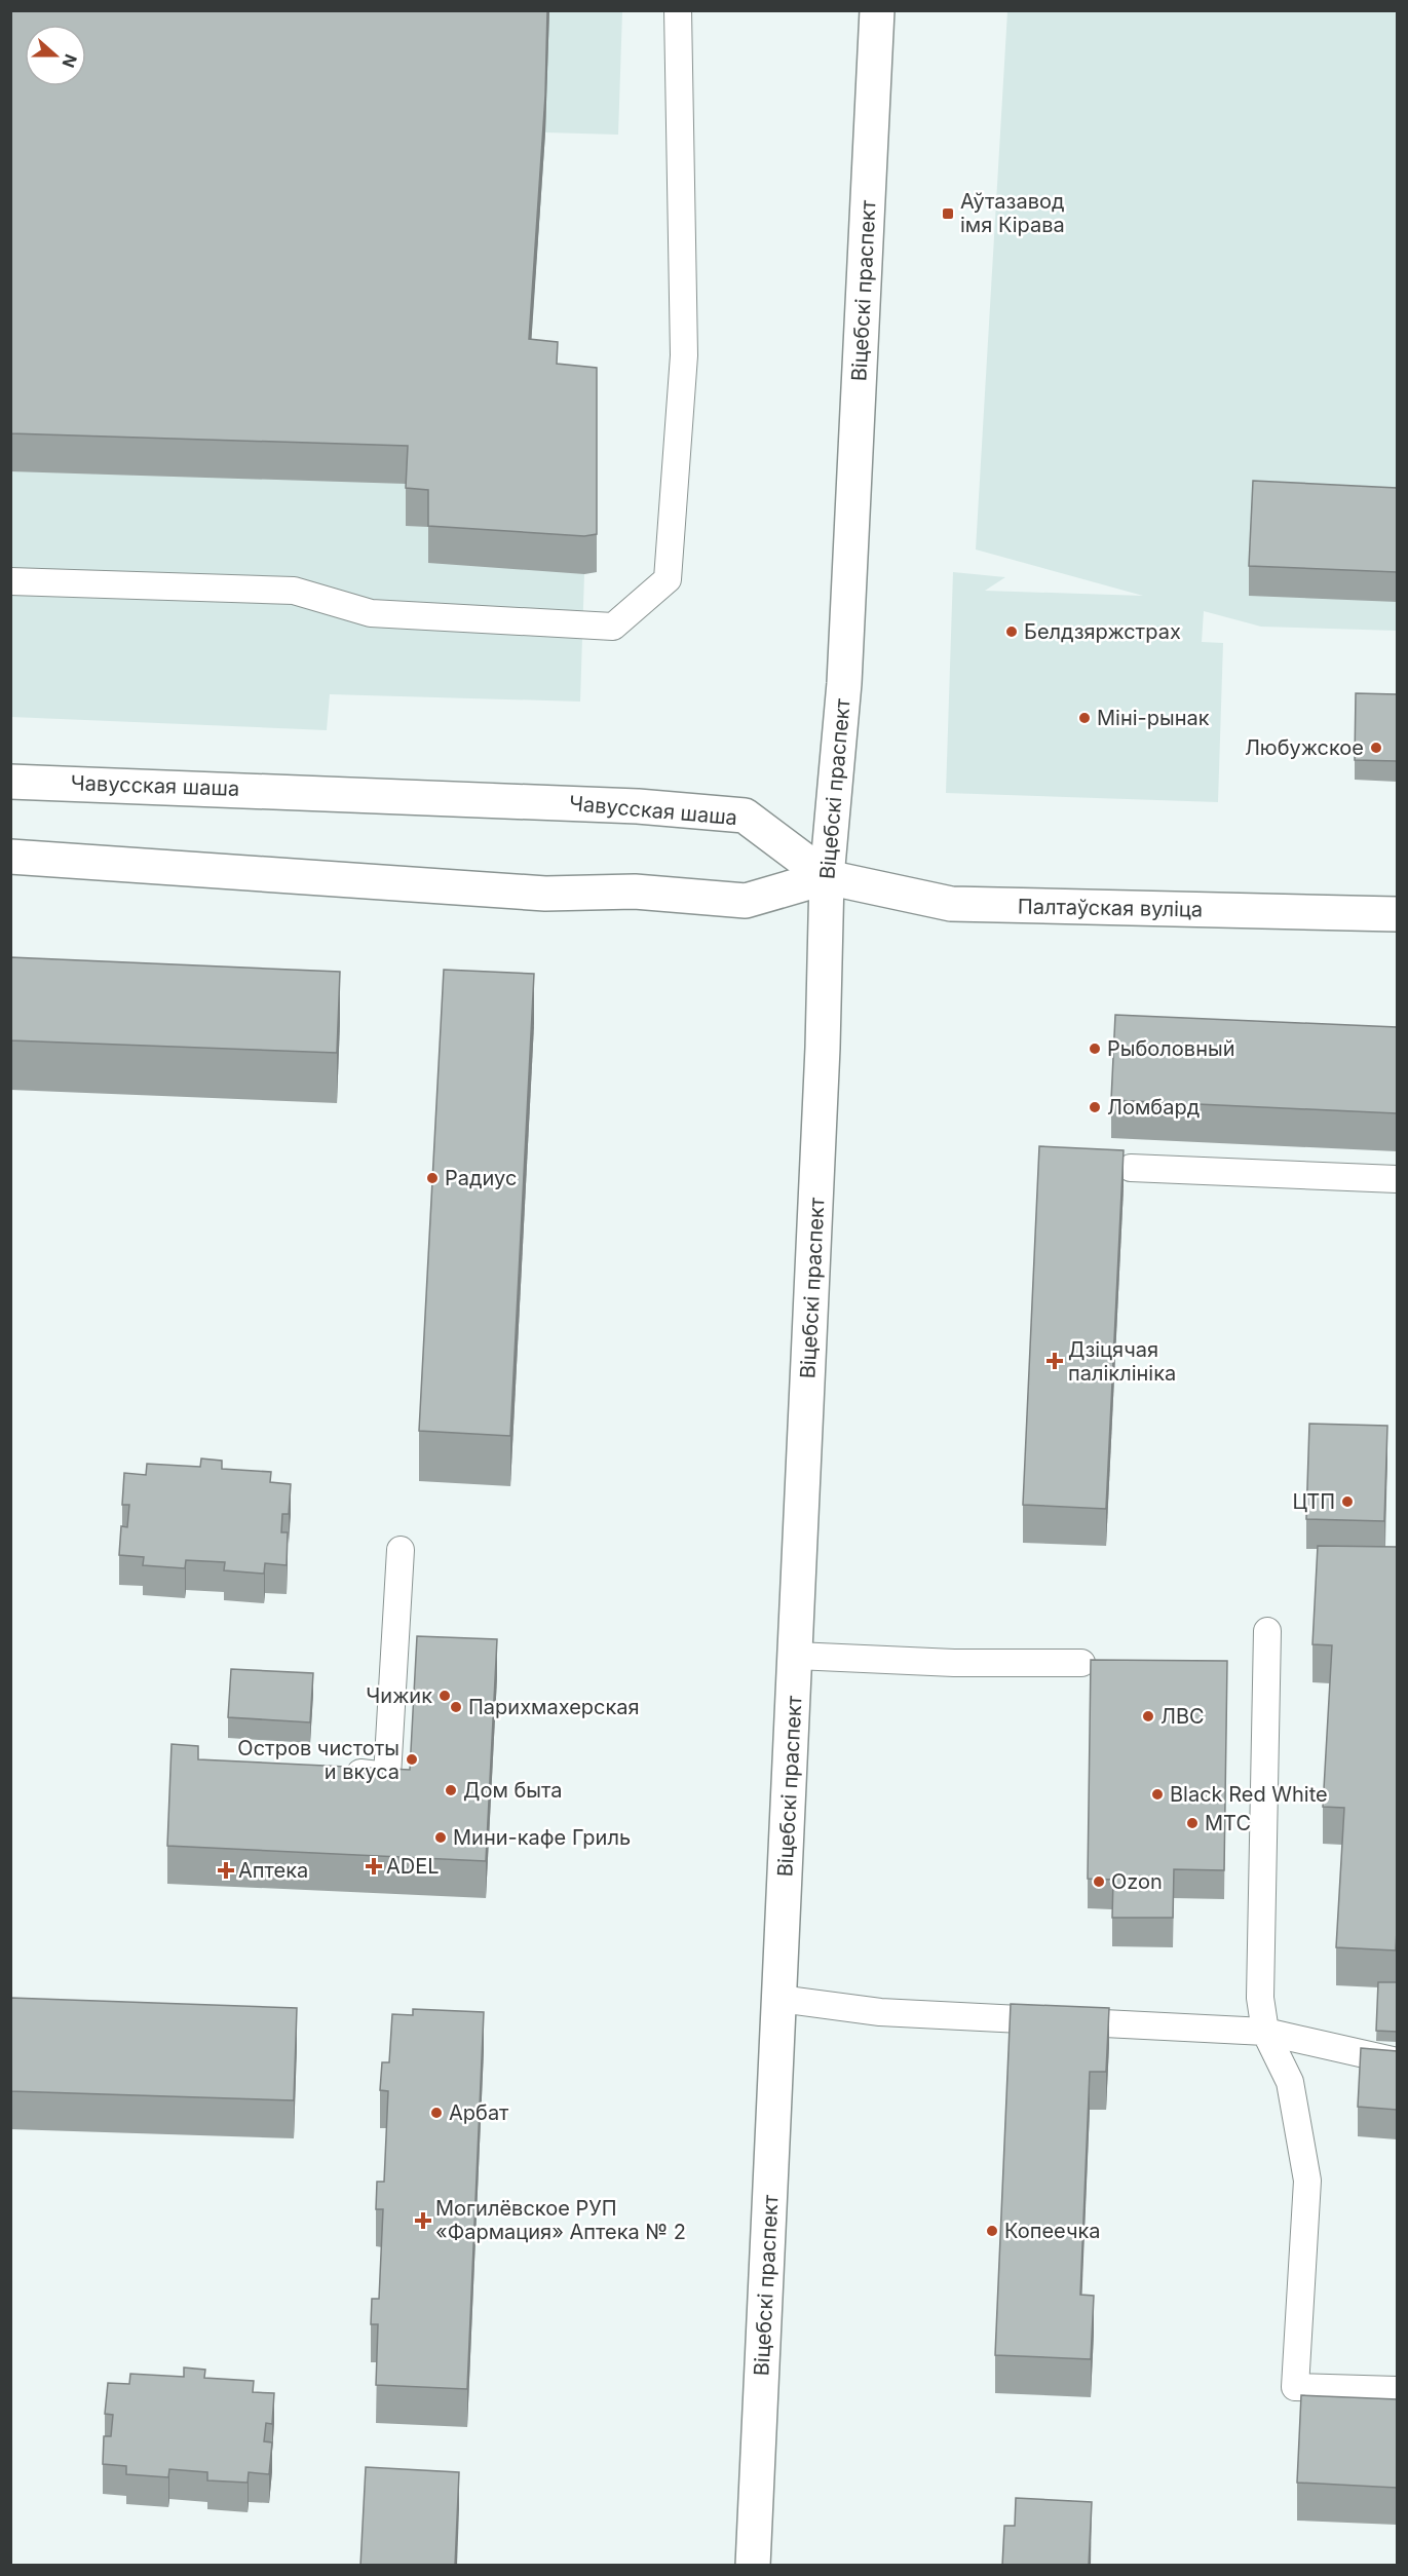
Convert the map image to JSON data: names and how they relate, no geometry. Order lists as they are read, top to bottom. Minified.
{"streets":{"main road":["Віцебскі праспект","Чавусская шаша","Палтаўская вуліца"]},"crossings":[["Віцебскі праспект","Чавусская шаша"],["Віцебскі праспект","Палтаўская вуліца"],["Чавусская шаша","Палтаўская вуліца"]],"places":{"transit":["Аўтазавод імя Кірава"],"other":["Белдзяржстрах","Міні-рынак","Любужское","Рыболовный","Ломбард","Радиус","ЦТП","Чижик","Парихмахерская","ЛВС","Остров чистоты и вкуса","Дом быта","Black Red White","МТС","Мини-кафе Гриль","Ozon","Арбат","Копеечка"],"health":["Дзіцячая паліклініка","ADEL","Аптека","Могилёвское РУП «Фармация» Аптека № 2"]},"north":"right"}
